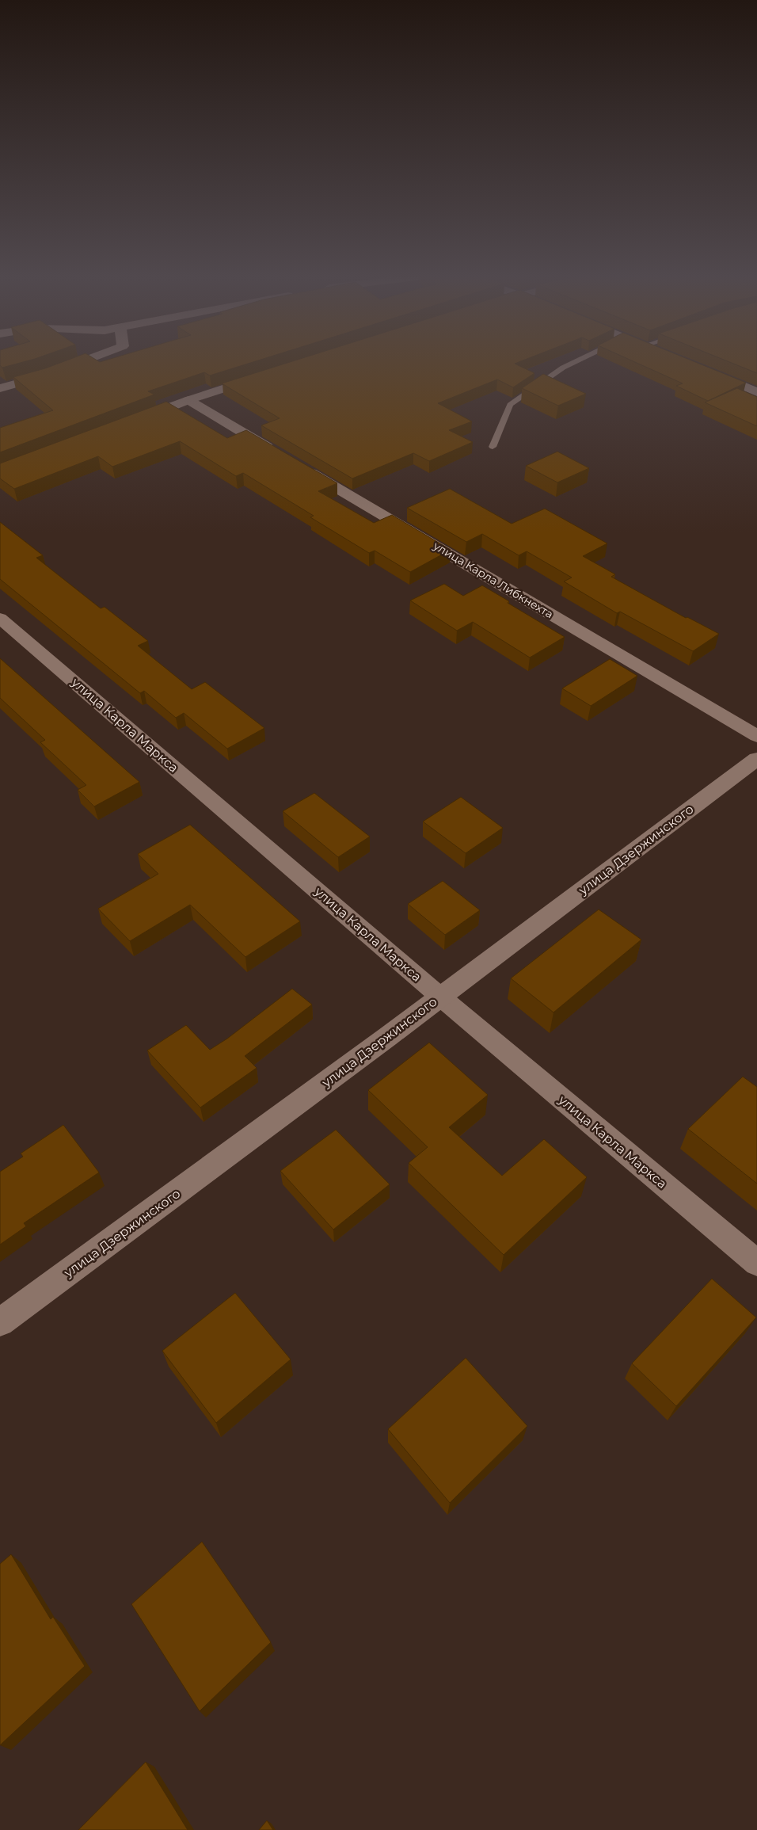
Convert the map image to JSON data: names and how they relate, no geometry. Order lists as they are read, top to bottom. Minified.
{"streets":{"street":["улица Карла Либкнехта","улица Карла Маркса","улица Дзержинского"]},"crossings":[["улица Карла Маркса","улица Дзержинского"]]}
